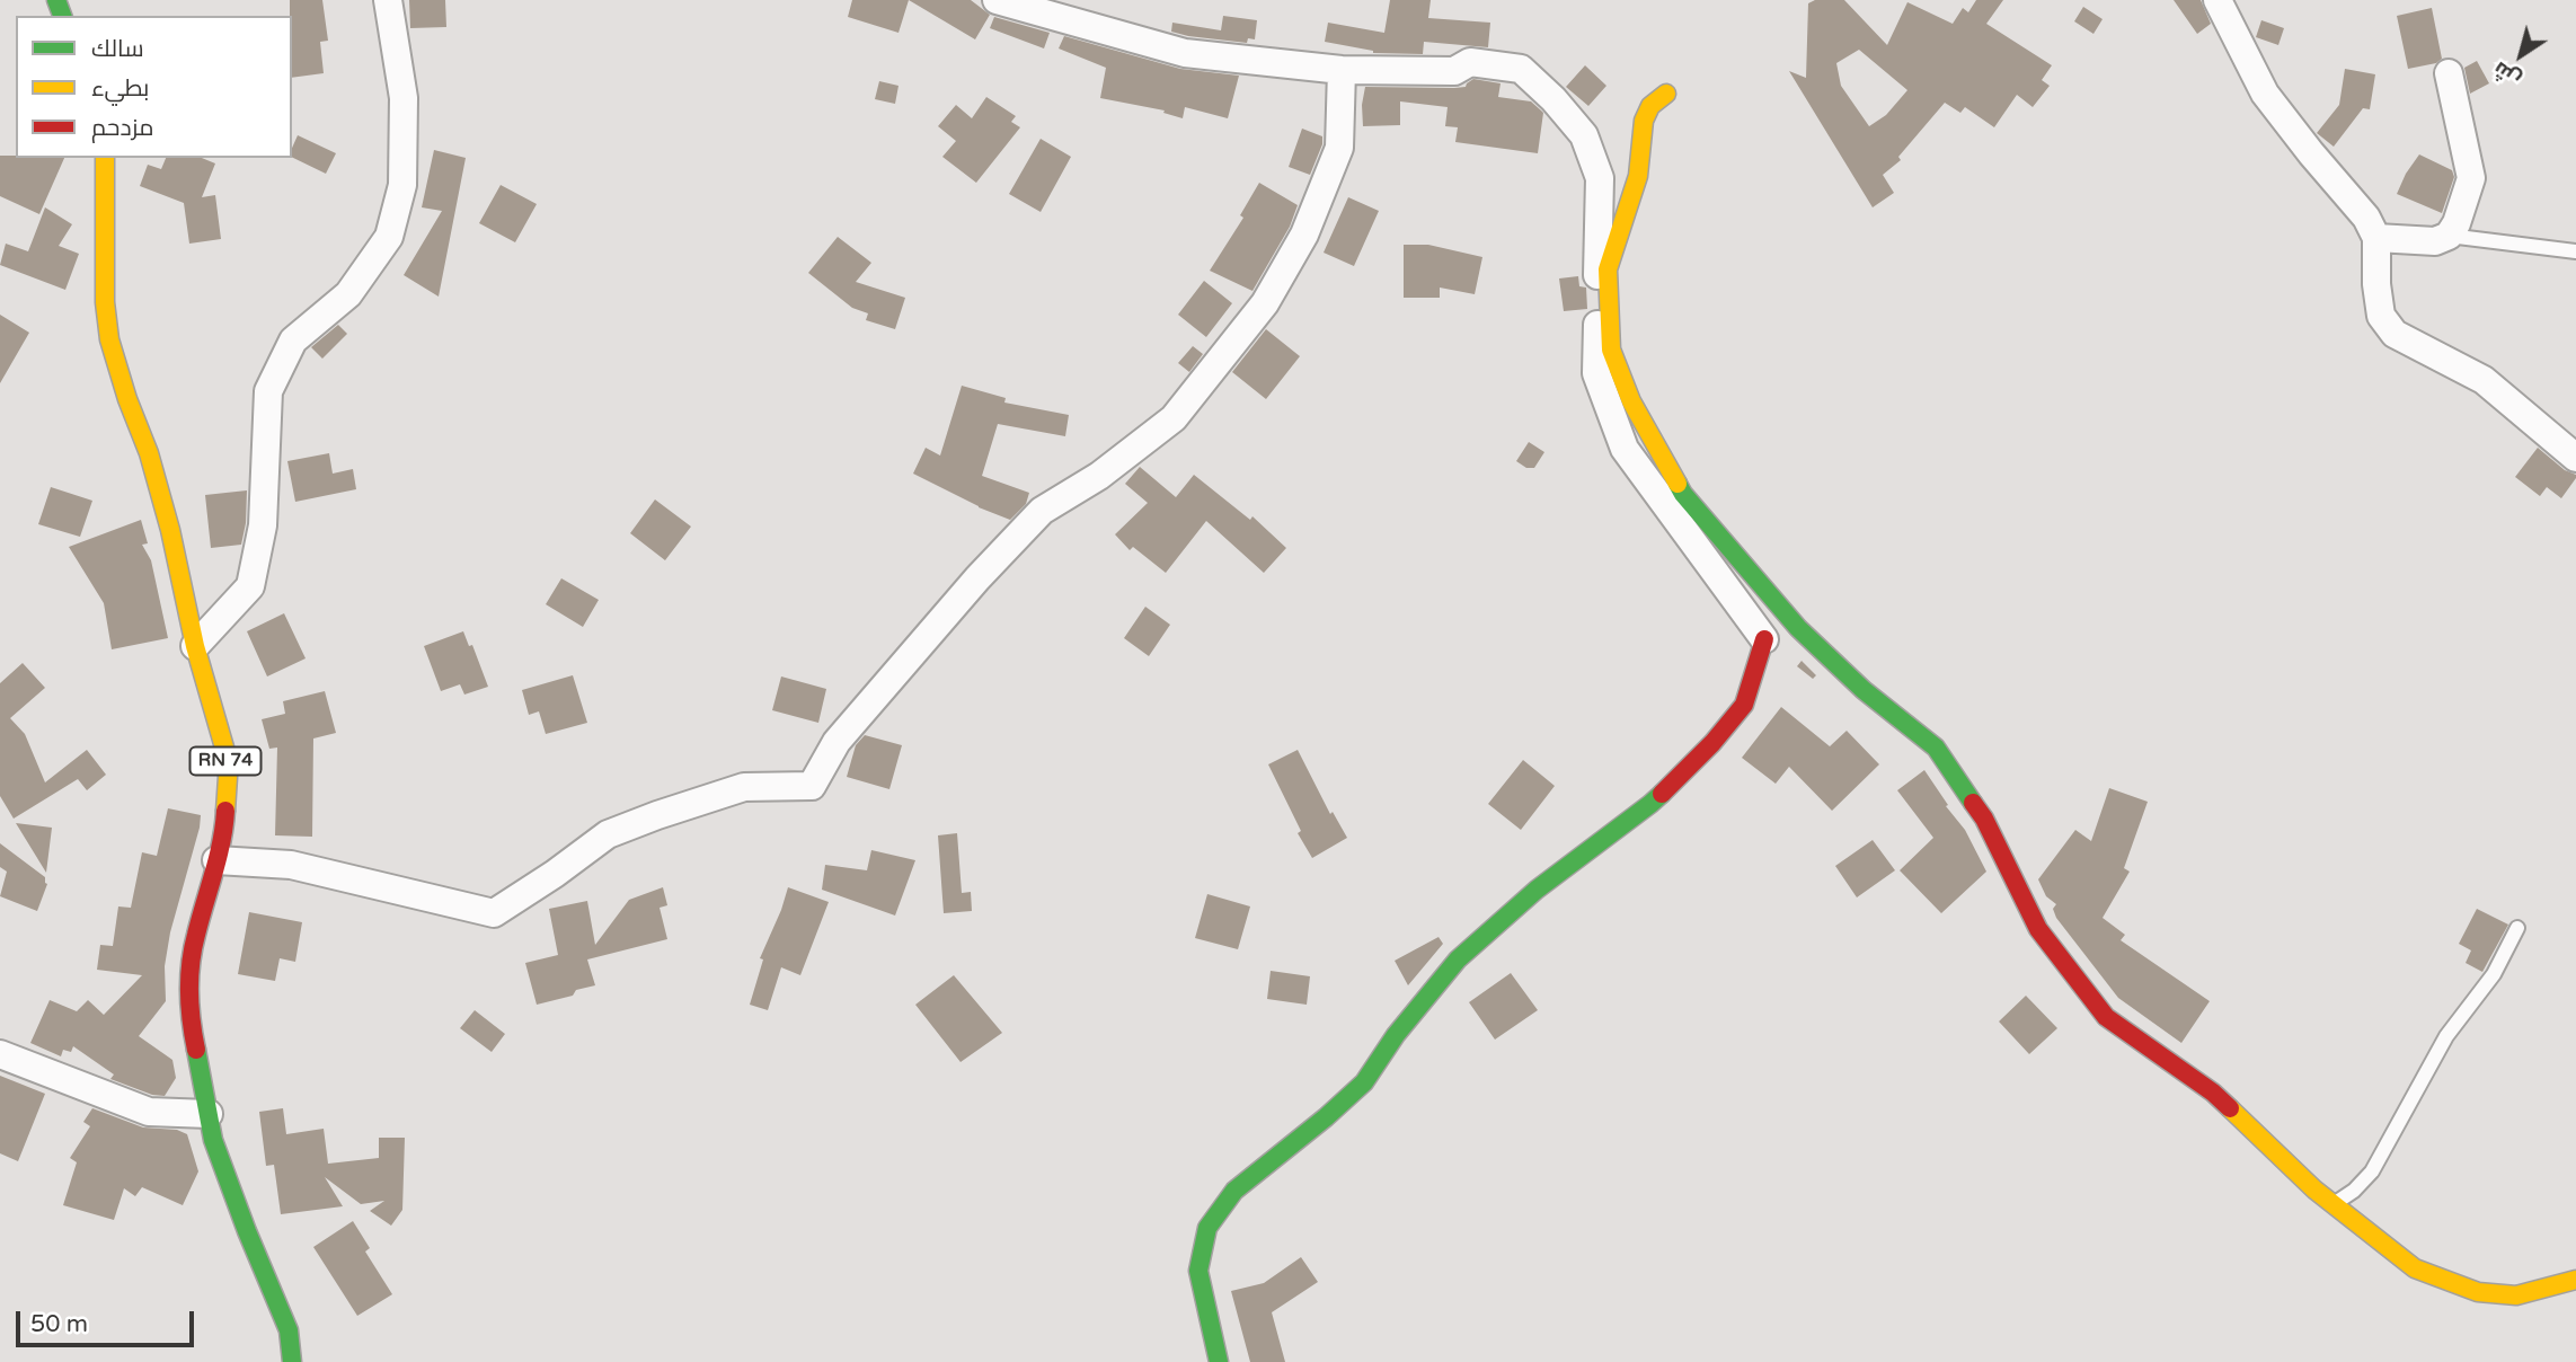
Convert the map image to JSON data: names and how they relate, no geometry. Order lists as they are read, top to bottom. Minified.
{"streets":{"street":["RN 74"]},"legend":["سالك","بطيء","مزدحم"],"scale_bar":"50 m","north":"bottom left"}
